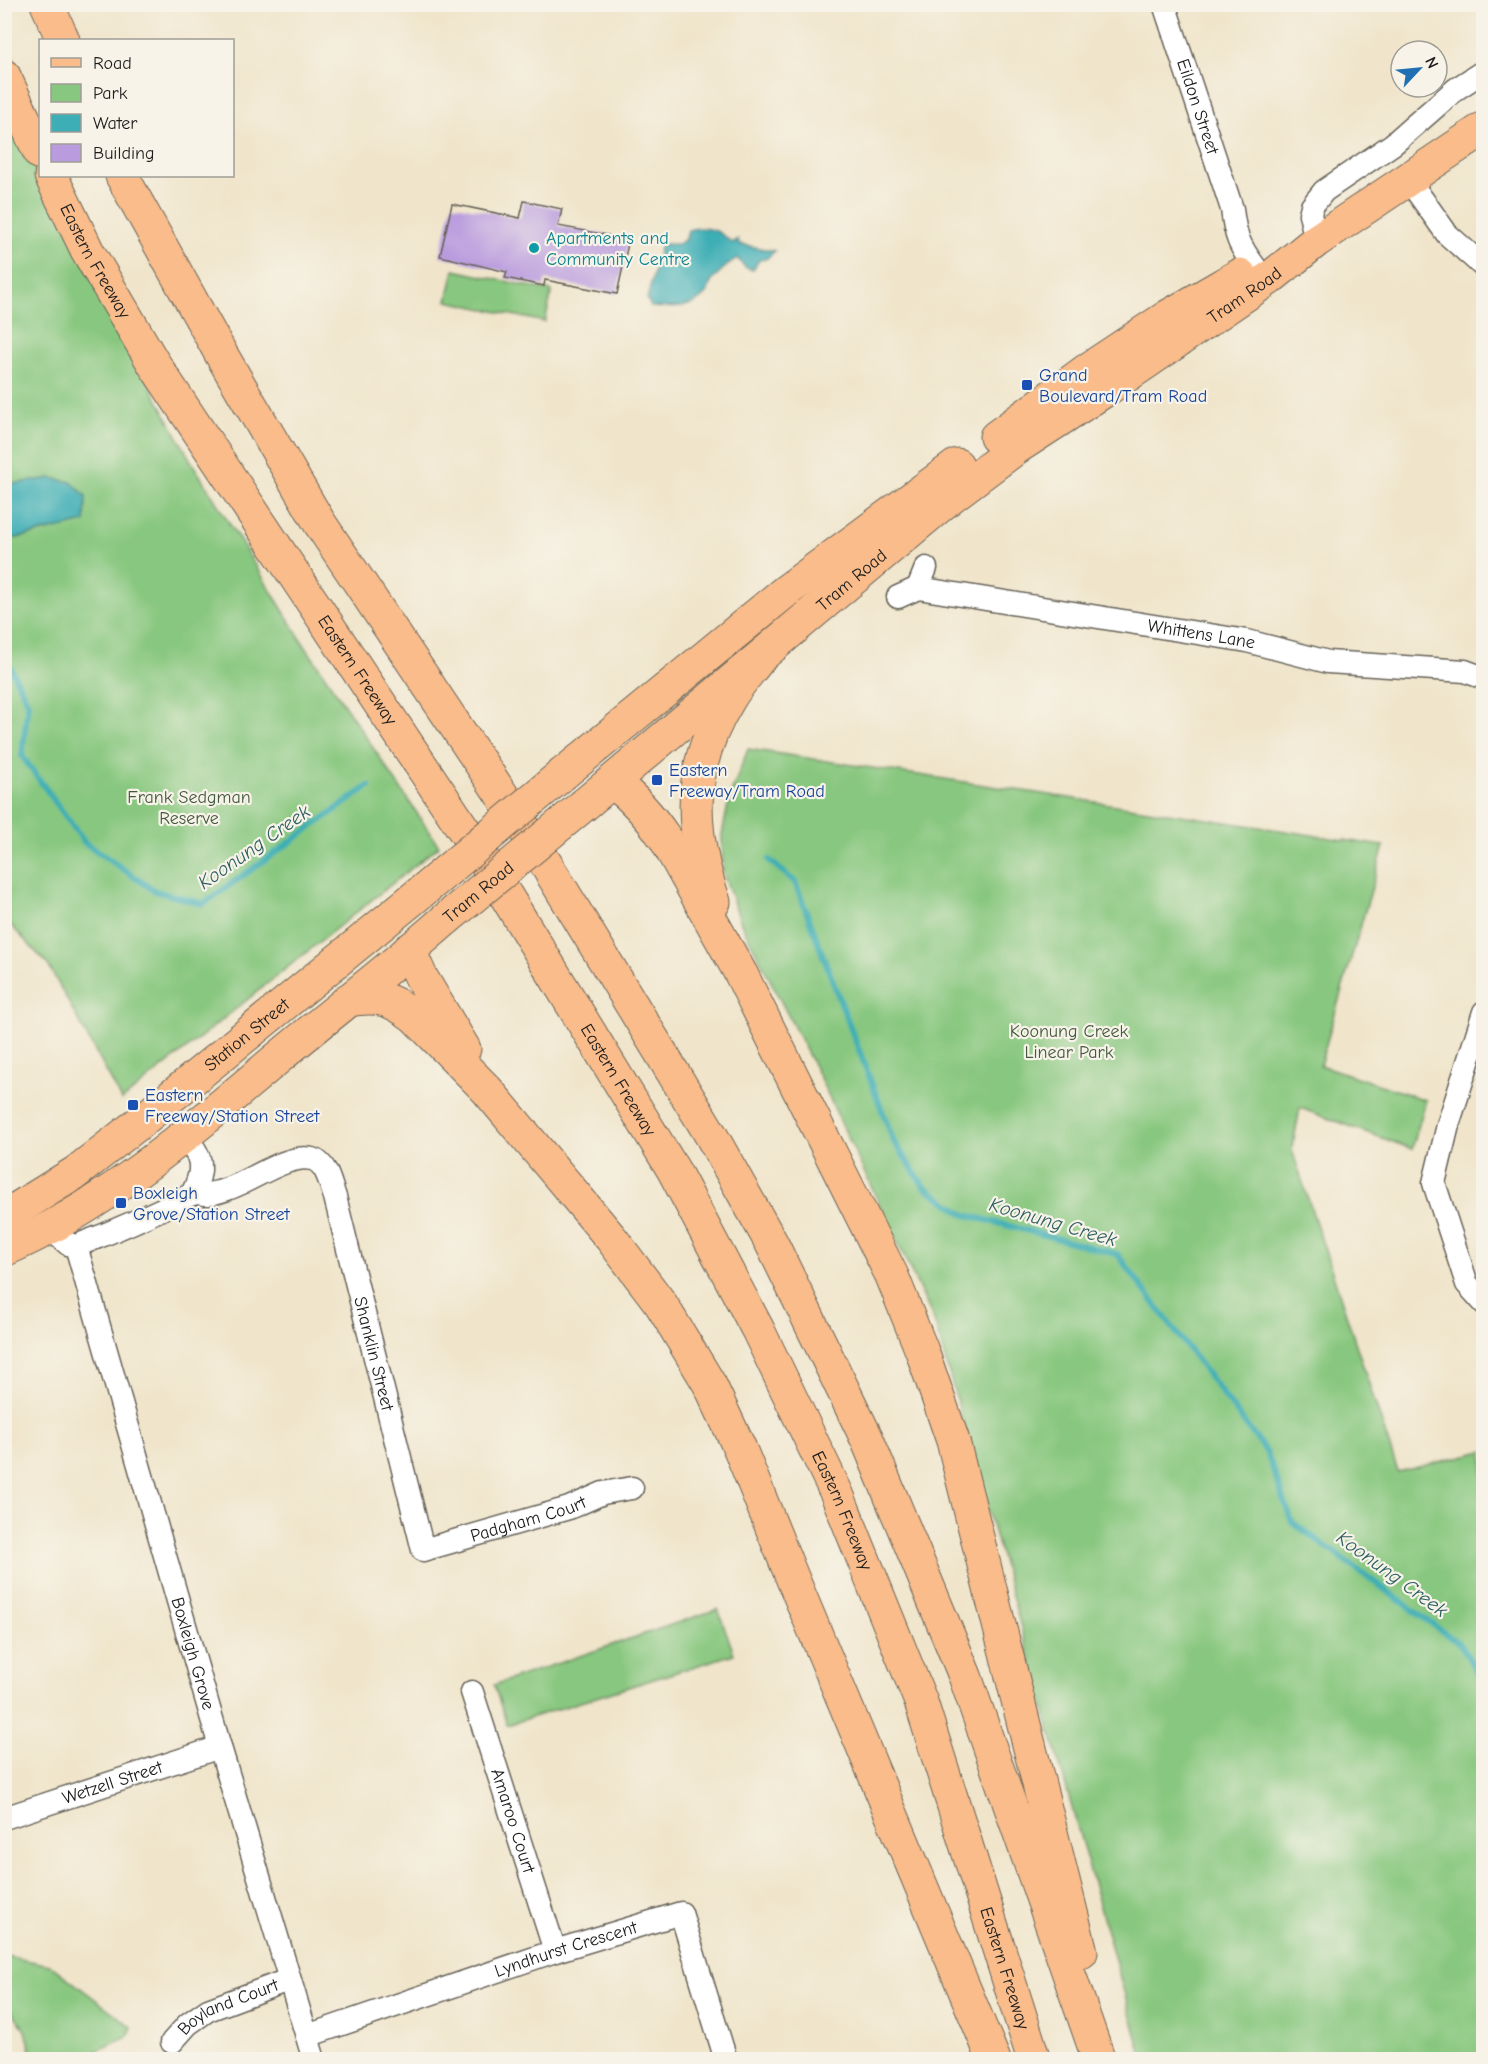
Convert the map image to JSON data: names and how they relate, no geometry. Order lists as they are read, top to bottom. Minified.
{"streets":{"main road":["Eastern Freeway","Tram Road","Station Street"],"street":["Eildon Street","Whittens Lane","Shanklin Street","Padgham Court","Boxleigh Grove","Wetzell Street","Amaroo Court","Lyndhurst Crescent","Boyland Court"]},"crossings":[["Eildon Street","Tram Road"],["Tram Road","Station Street"],["Shanklin Street","Padgham Court"],["Boxleigh Grove","Wetzell Street"],["Boxleigh Grove","Lyndhurst Crescent"],["Boxleigh Grove","Boyland Court"],["Amaroo Court","Lyndhurst Crescent"]],"water":["Koonung Creek"],"parks":["Frank Sedgman Reserve","Koonung Creek Linear Park"],"places":{"other":["Apartments and Community Centre"],"transit":["Grand Boulevard/Tram Road","Eastern Freeway/Tram Road","Eastern Freeway/Station Street","Boxleigh Grove/Station Street"]},"legend":["Road","Park","Water","Building"],"north":"top right"}
